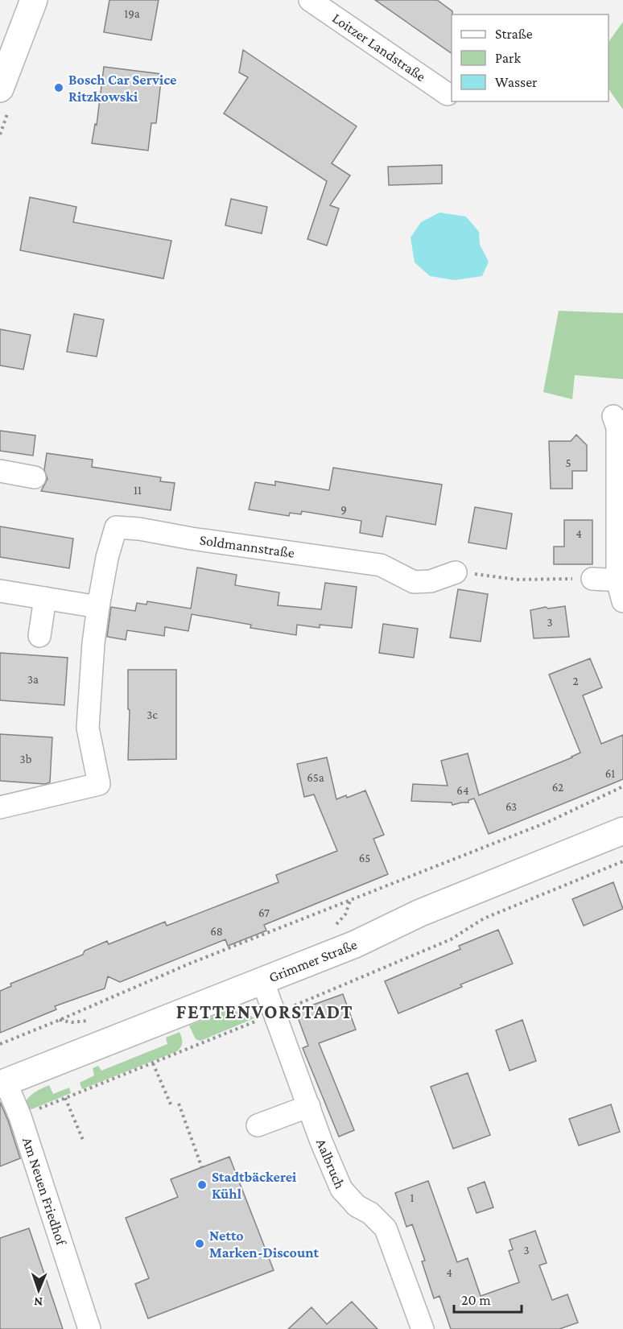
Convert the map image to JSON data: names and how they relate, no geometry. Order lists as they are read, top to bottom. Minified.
{"streets":{"main road":["Grimmer Straße"],"street":["Loitzer Landstraße","Soldmannstraße","Aalbruch","Am Neuen Friedhof"]},"crossings":[["Grimmer Straße","Aalbruch"],["Grimmer Straße","Am Neuen Friedhof"]],"districts":["FETTENVORSTADT"],"places":["Bosch Car Service Ritzkowski","Stadtbäckerei Kühl","Netto Marken-Discount"],"house_numbers":["19a","5","11","9","4","3","3a","2","3c","3b","61","65a","62","64","63","65","67","68","1","3","4"],"legend":["Straße","Park","Wasser"],"scale_bar":"20 m","north":"bottom"}
